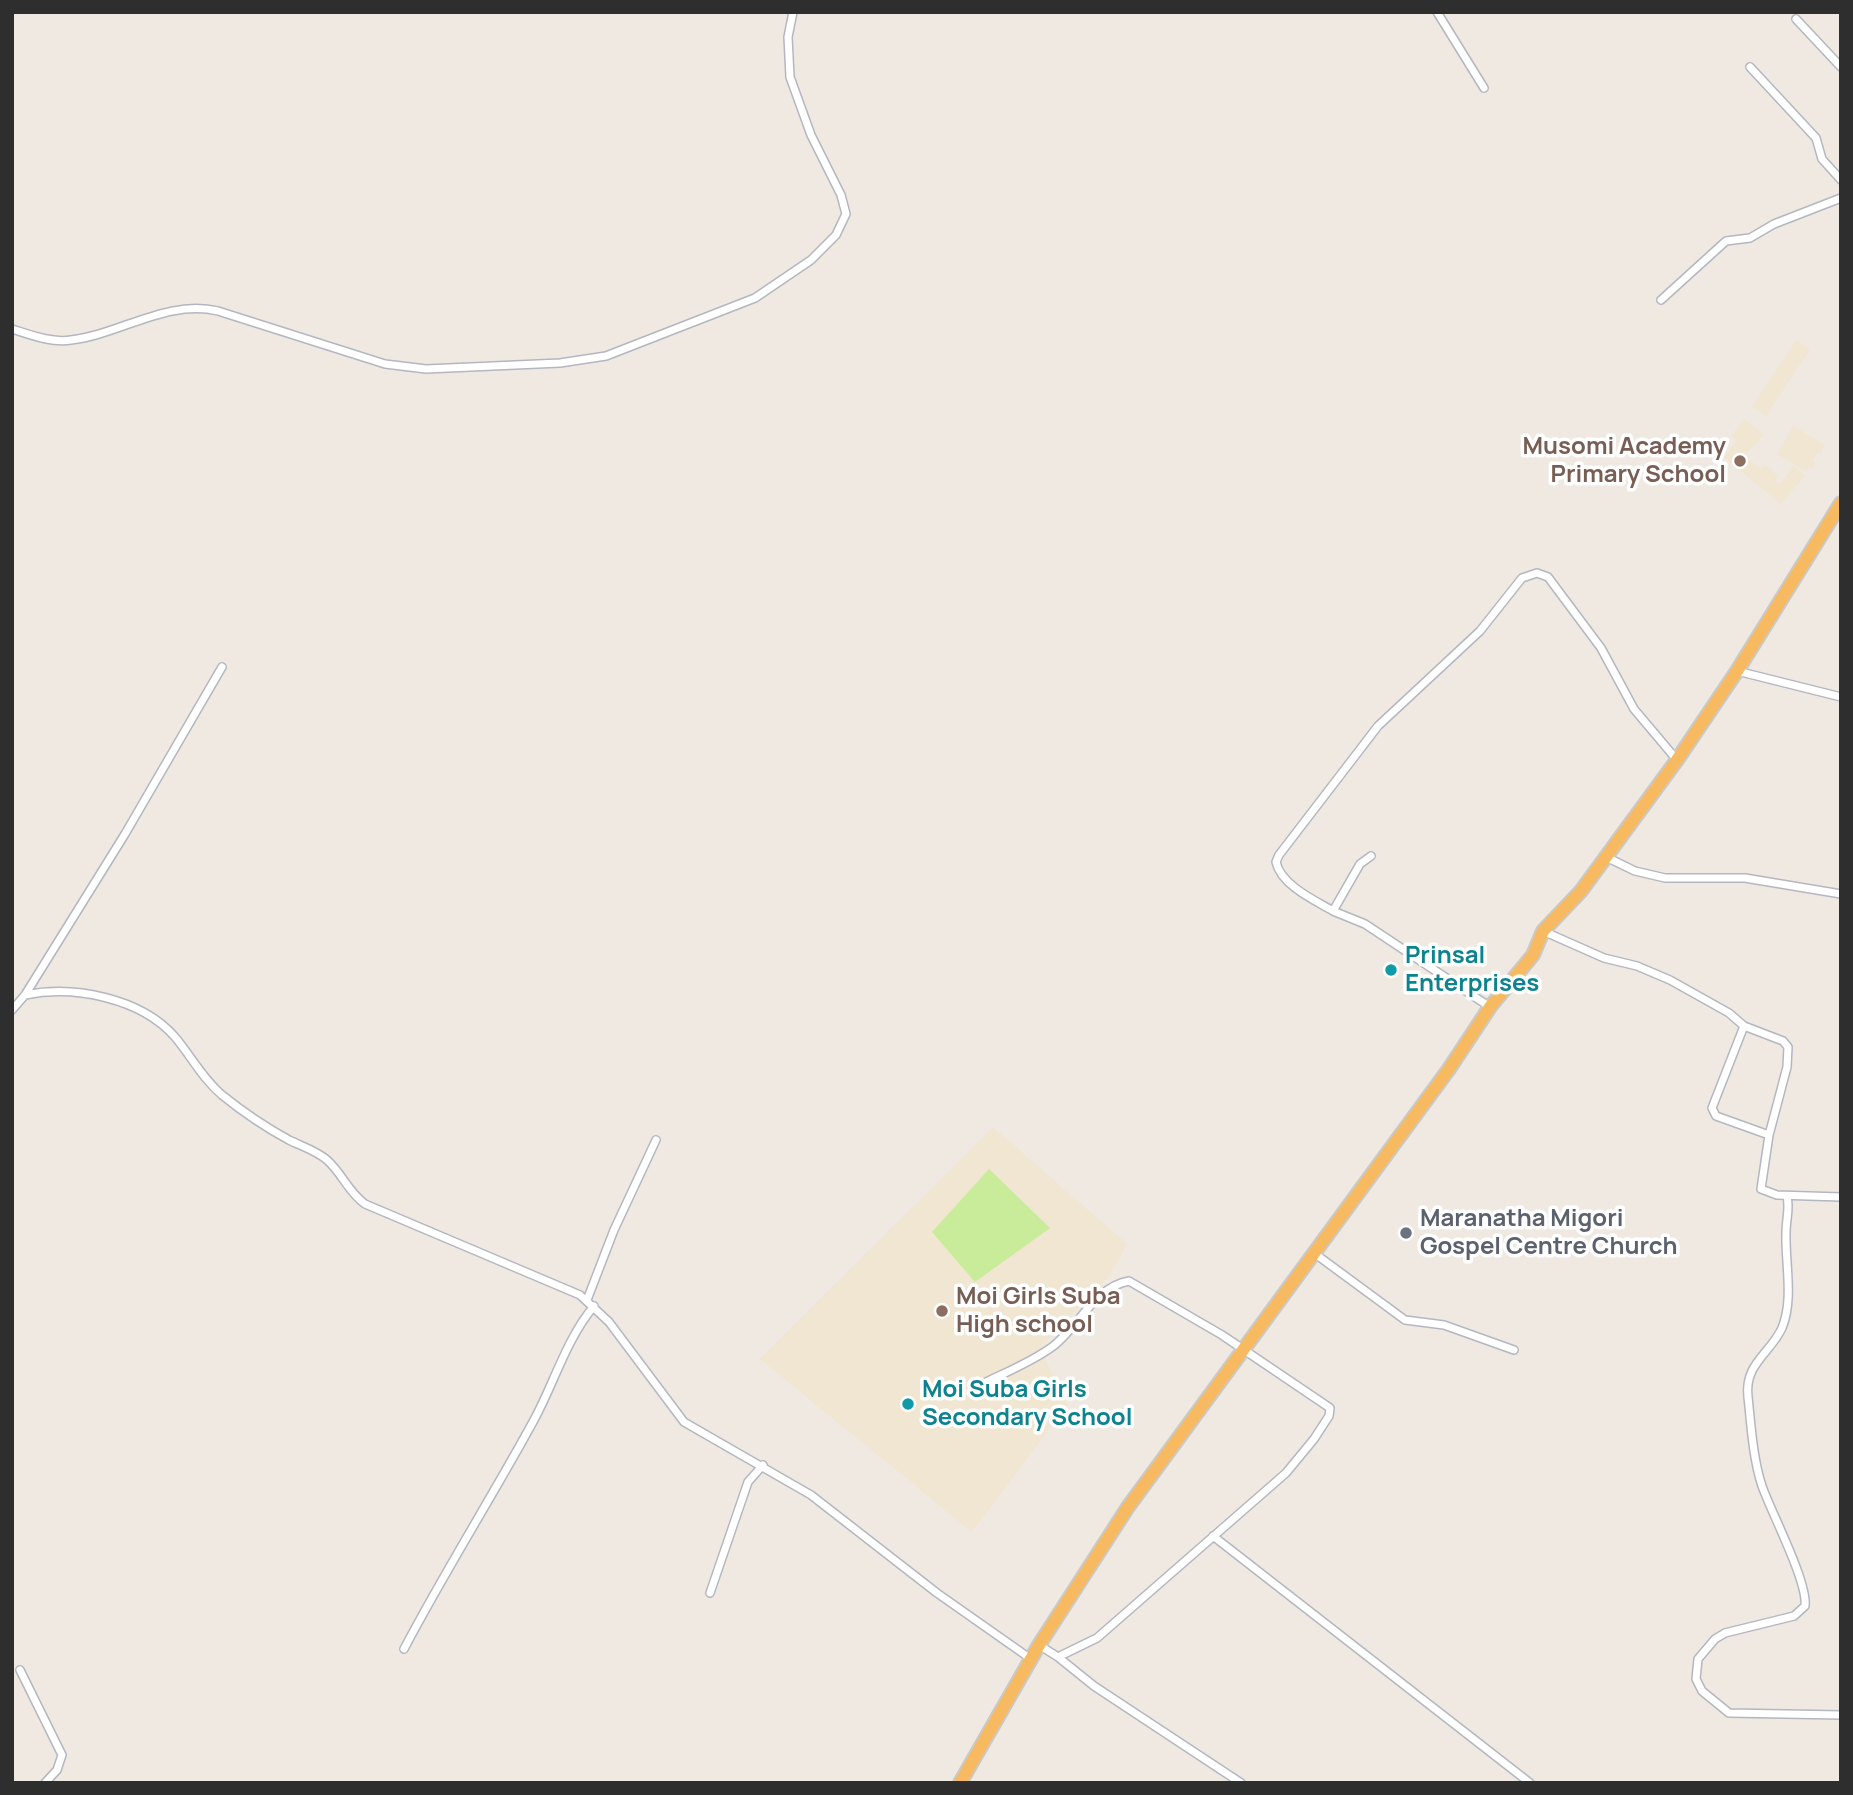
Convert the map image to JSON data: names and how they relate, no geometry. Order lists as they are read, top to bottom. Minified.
{"places":["Musomi Academy Primary School","Prinsal Enterprises","Maranatha Migori Gospel Centre Church","Moi Girls Suba High school","Moi Suba Girls Secondary School"]}
